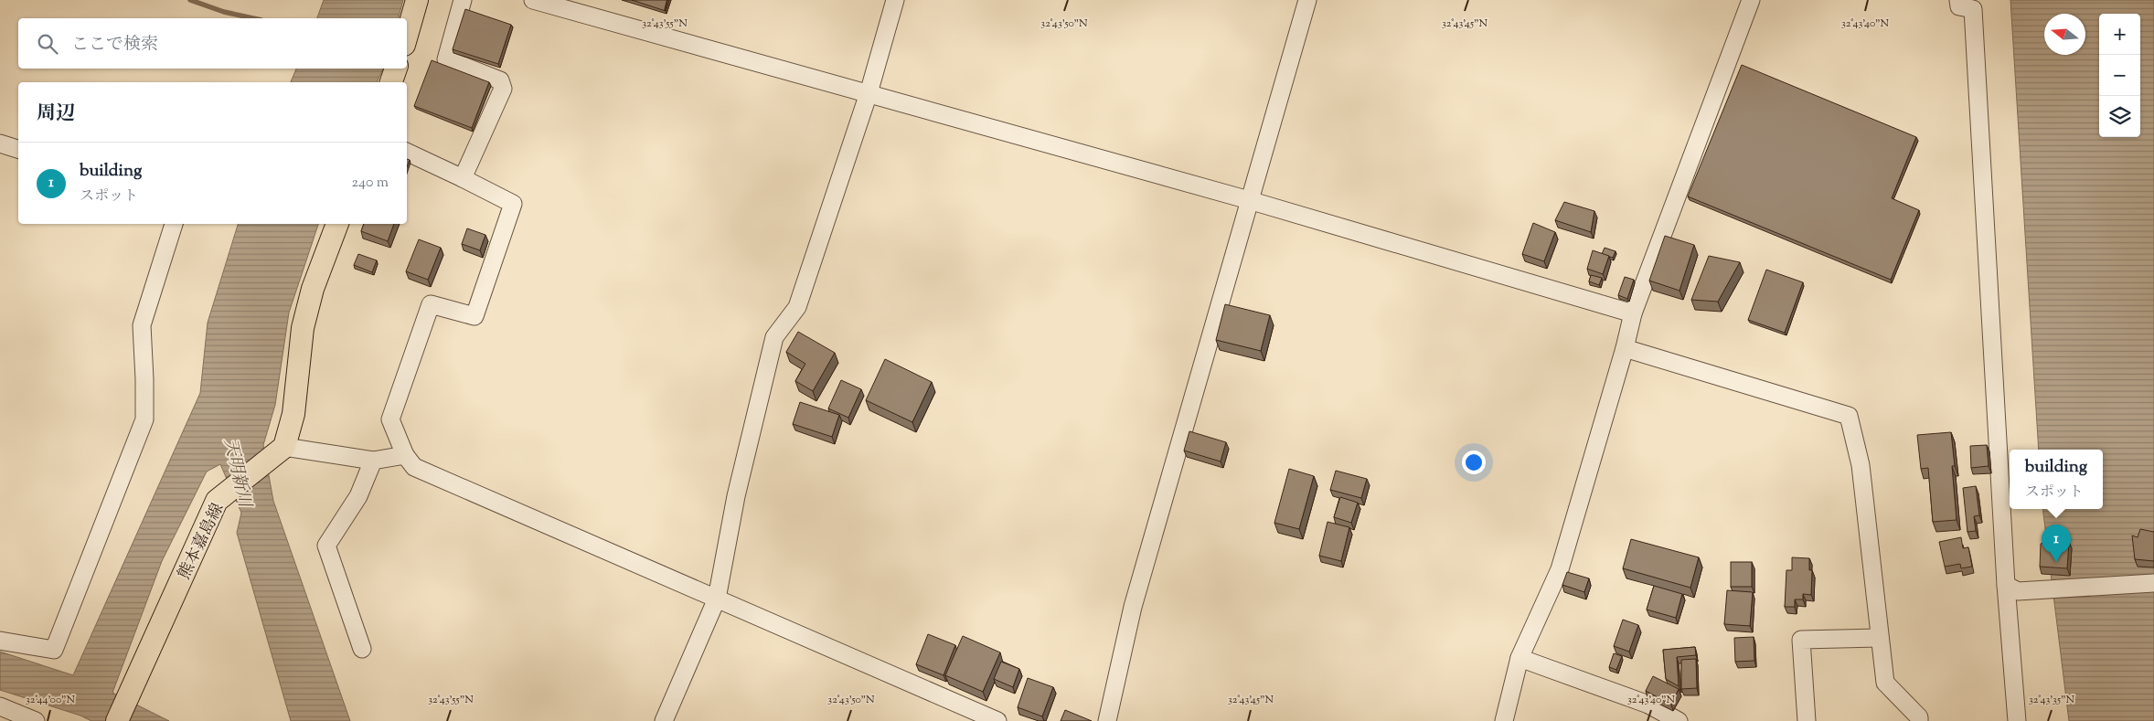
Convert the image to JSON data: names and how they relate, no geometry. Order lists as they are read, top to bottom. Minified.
{"streets":{"main road":["熊本嘉島線"]},"water":["天明新川"],"north":"left","page":{"map_buttons":["+","−"],"search":"ここで検索","heading":"周辺","list":[{"mark":"1","name":"building","note":"スポット","value":"240 m"}],"popup":["building","スポット"],"pins":"1"},"coordinates":["32°43'55\"N","32°43'50\"N","32°43'45\"N","32°43'40\"N","32°44'00\"N","32°43'35\"N"]}
